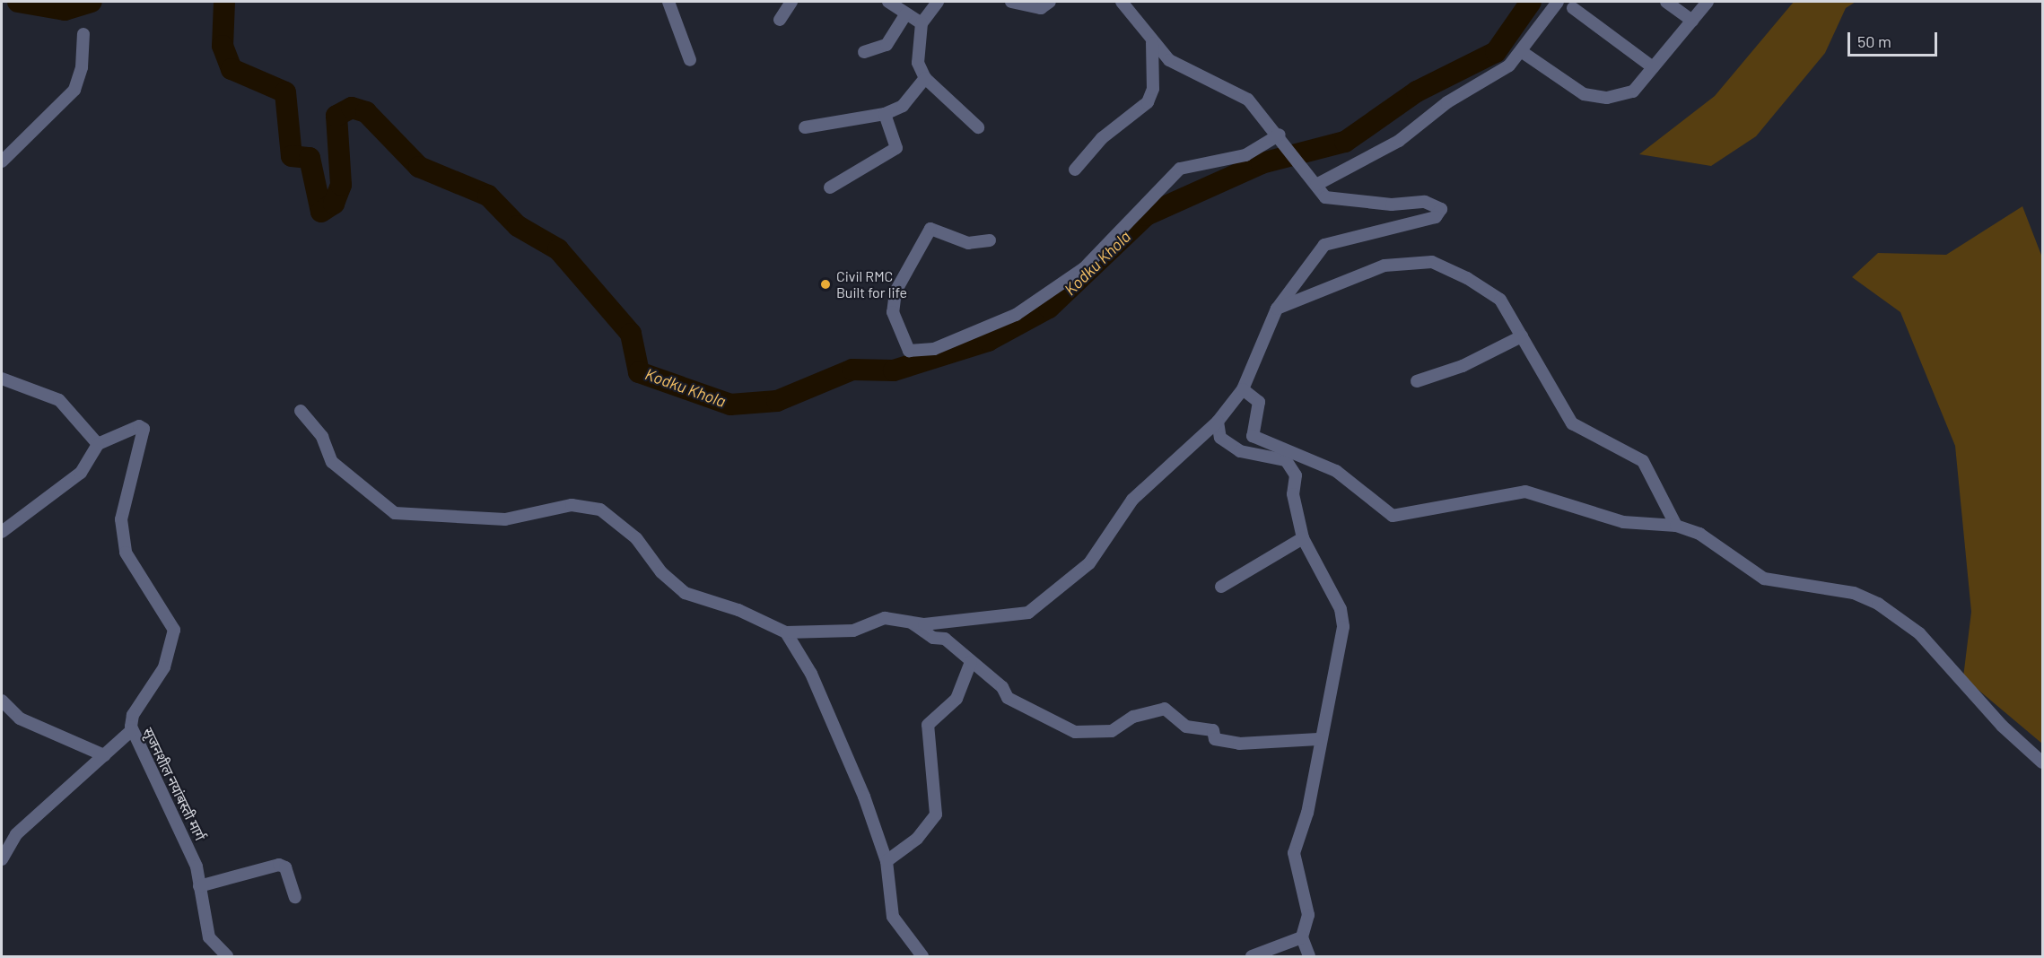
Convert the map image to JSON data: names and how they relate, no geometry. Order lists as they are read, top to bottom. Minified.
{"streets":{"street":["सृजनशील नयांबस्ती मार्ग"]},"water":["Kodku Khola"],"places":["Civil RMC Built for life"],"scale_bar":"50 m"}
